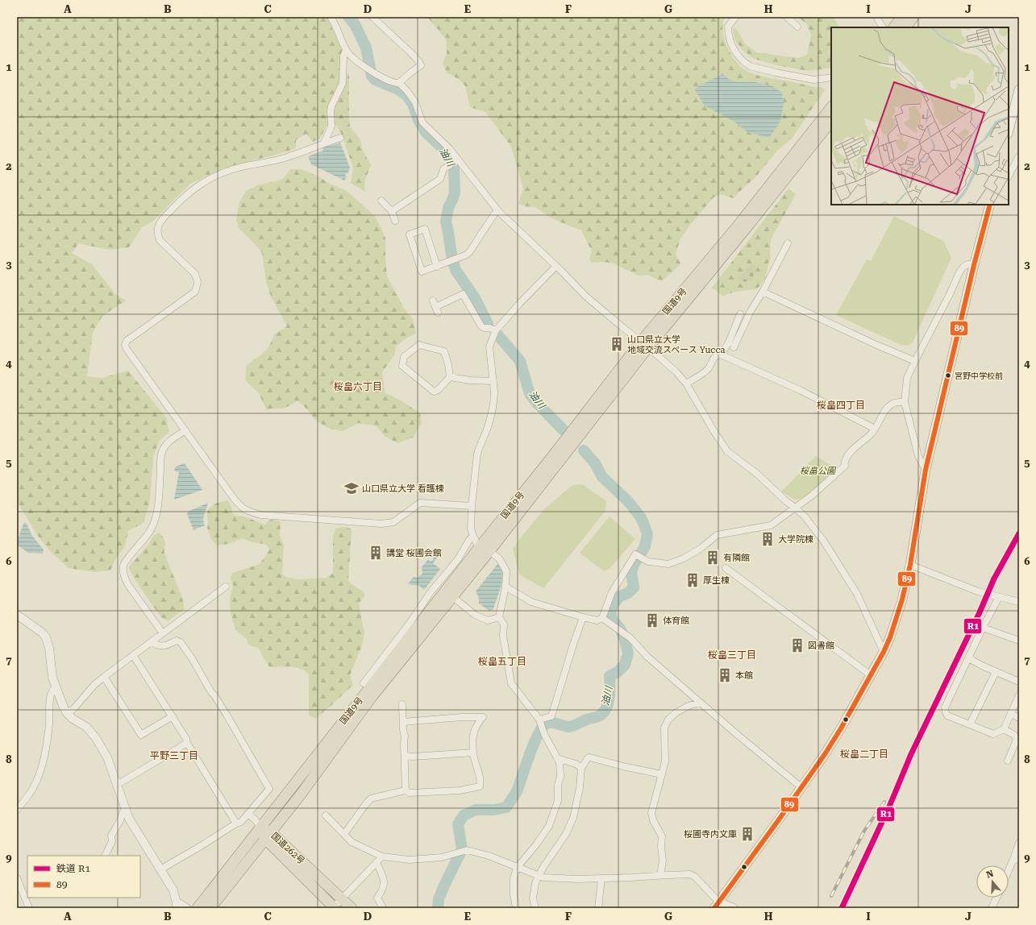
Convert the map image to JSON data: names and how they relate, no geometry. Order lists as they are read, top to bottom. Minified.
{"streets":{"highway":["国道9号","国道262号"]},"crossings":[["国道9号","国道262号"]],"districts":["桜畠六丁目","桜畠四丁目","桜畠三丁目","桜畠五丁目","桜畠二丁目","平野三丁目"],"water":["油川"],"parks":["桜畠公園"],"places":{"building":["山口県立大学 地域交流スペース Yucca","大学院棟","講堂 桜圃会館","有隣館","厚生棟","体育館","図書館","本館","桜圃寺内文庫"],"other":["宮野中学校前"],"school or university":["山口県立大学 看護棟"]},"lines":["transit line 89","rail line R1"],"legend":["鉄道 R1","89"],"north":"top","grid":{"columns":["A","B","C","D","E","F","G","H","I","J"],"rows":["1","2","3","4","5","6","7","8","9"]}}
